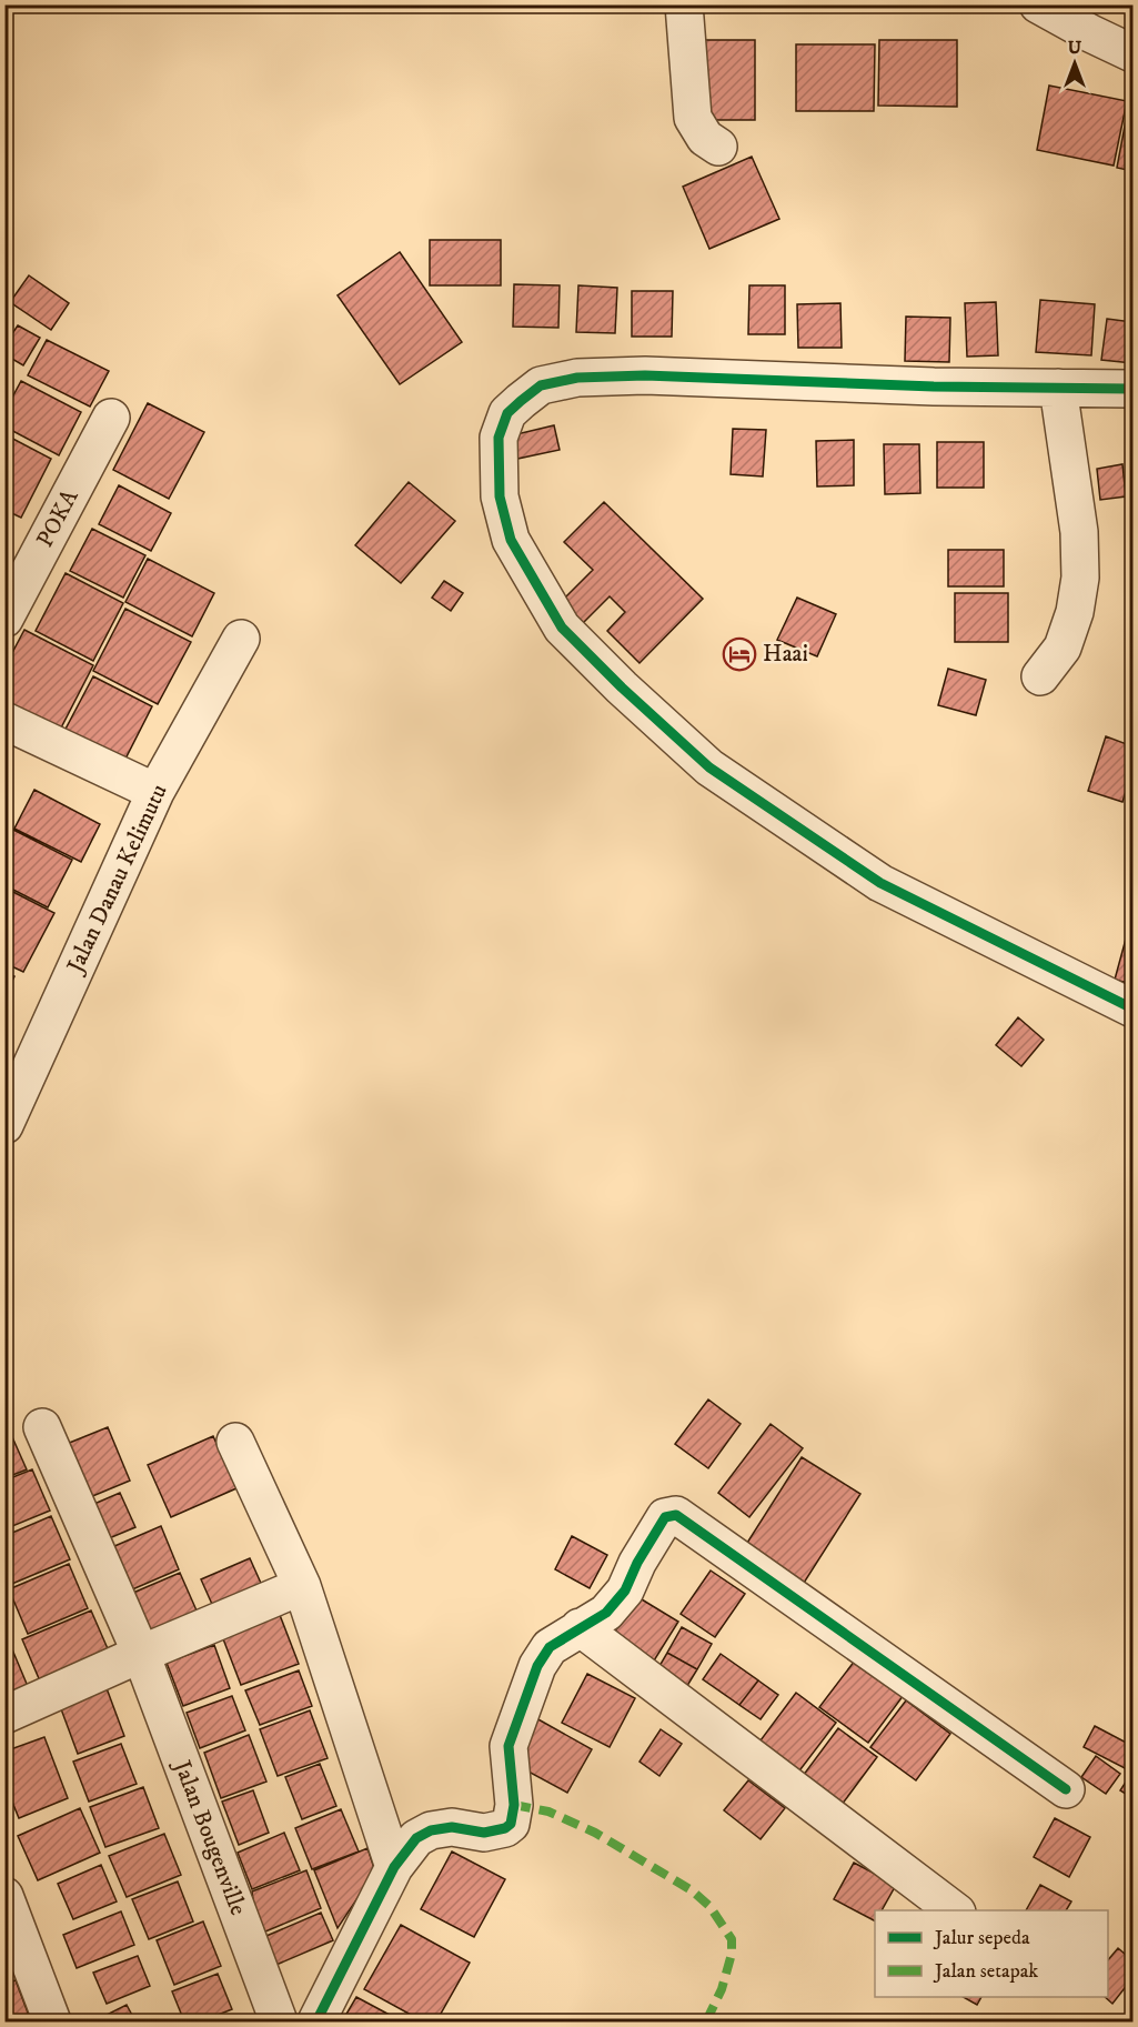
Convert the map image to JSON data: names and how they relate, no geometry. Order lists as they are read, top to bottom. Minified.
{"streets":{"street":["POKA","Jalan Danau Kelimutu","Jalan Bougenville"]},"places":{"hotel":["Haai"]},"legend":["Jalur sepeda","Jalan setapak"],"north":"top"}
